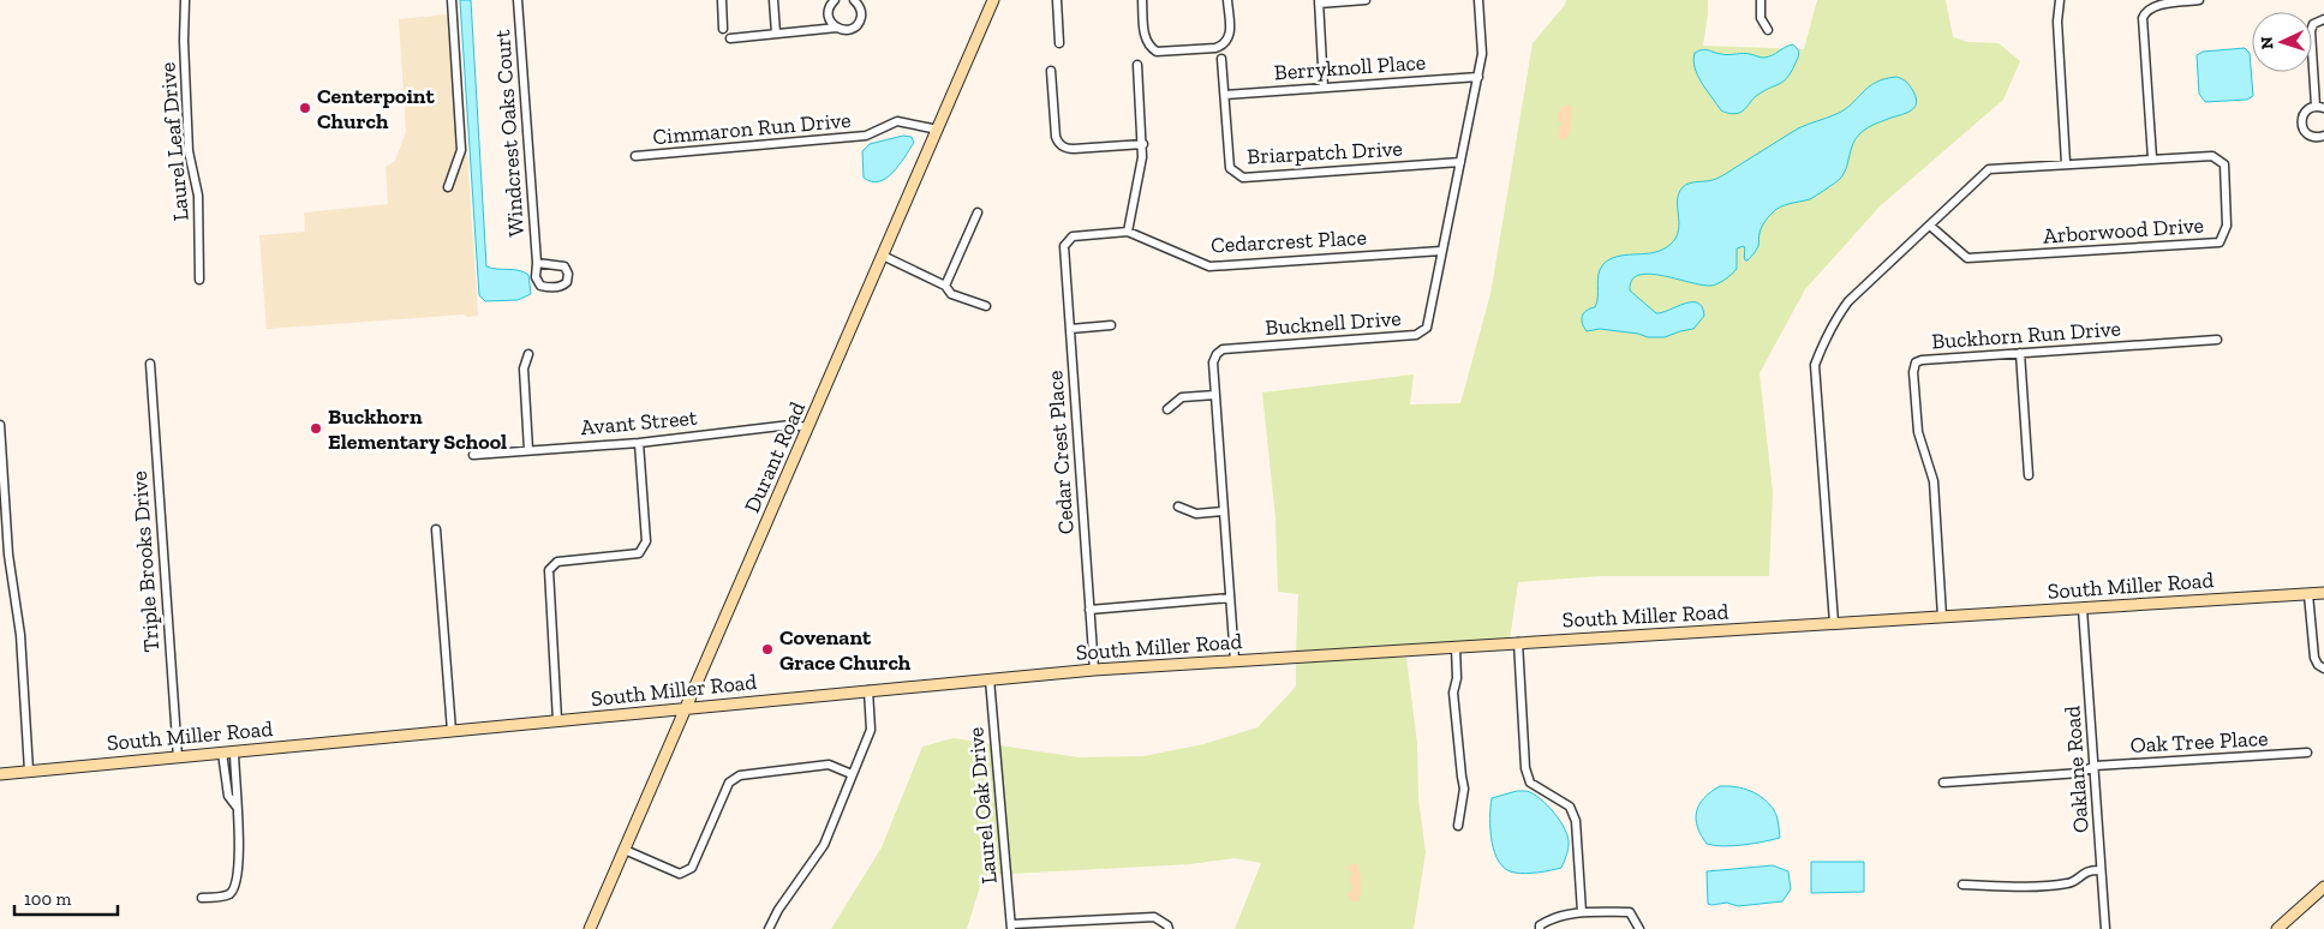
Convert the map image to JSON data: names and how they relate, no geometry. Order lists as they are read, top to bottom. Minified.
{"streets":{"street":["Berryknoll Place","Cimmaron Run Drive","Windcrest Oaks Court","Laurel Leaf Drive","Briarpatch Drive","Arborwood Drive","Cedarcrest Place","Bucknell Drive","Buckhorn Run Drive","Avant Street","Cedar Crest Place","Durant Road","Triple Brooks Drive","South Miller Road","Oak Tree Place","Oaklane Road","Laurel Oak Drive"]},"crossings":[["Berryknoll Place","Briarpatch Drive"],["Berryknoll Place","Bucknell Drive"],["Cimmaron Run Drive","Durant Road"],["Briarpatch Drive","Bucknell Drive"],["Arborwood Drive","South Miller Road"],["Cedarcrest Place","Bucknell Drive"],["Cedarcrest Place","Cedar Crest Place"],["Bucknell Drive","South Miller Road"],["Buckhorn Run Drive","South Miller Road"],["Avant Street","Durant Road"],["Cedar Crest Place","South Miller Road"],["Durant Road","South Miller Road"],["Triple Brooks Drive","South Miller Road"],["South Miller Road","Oaklane Road"],["South Miller Road","Laurel Oak Drive"],["Oak Tree Place","Oaklane Road"]],"places":["Centerpoint Church","Buckhorn Elementary School","Covenant Grace Church"],"scale_bar":"100 m","north":"left"}
